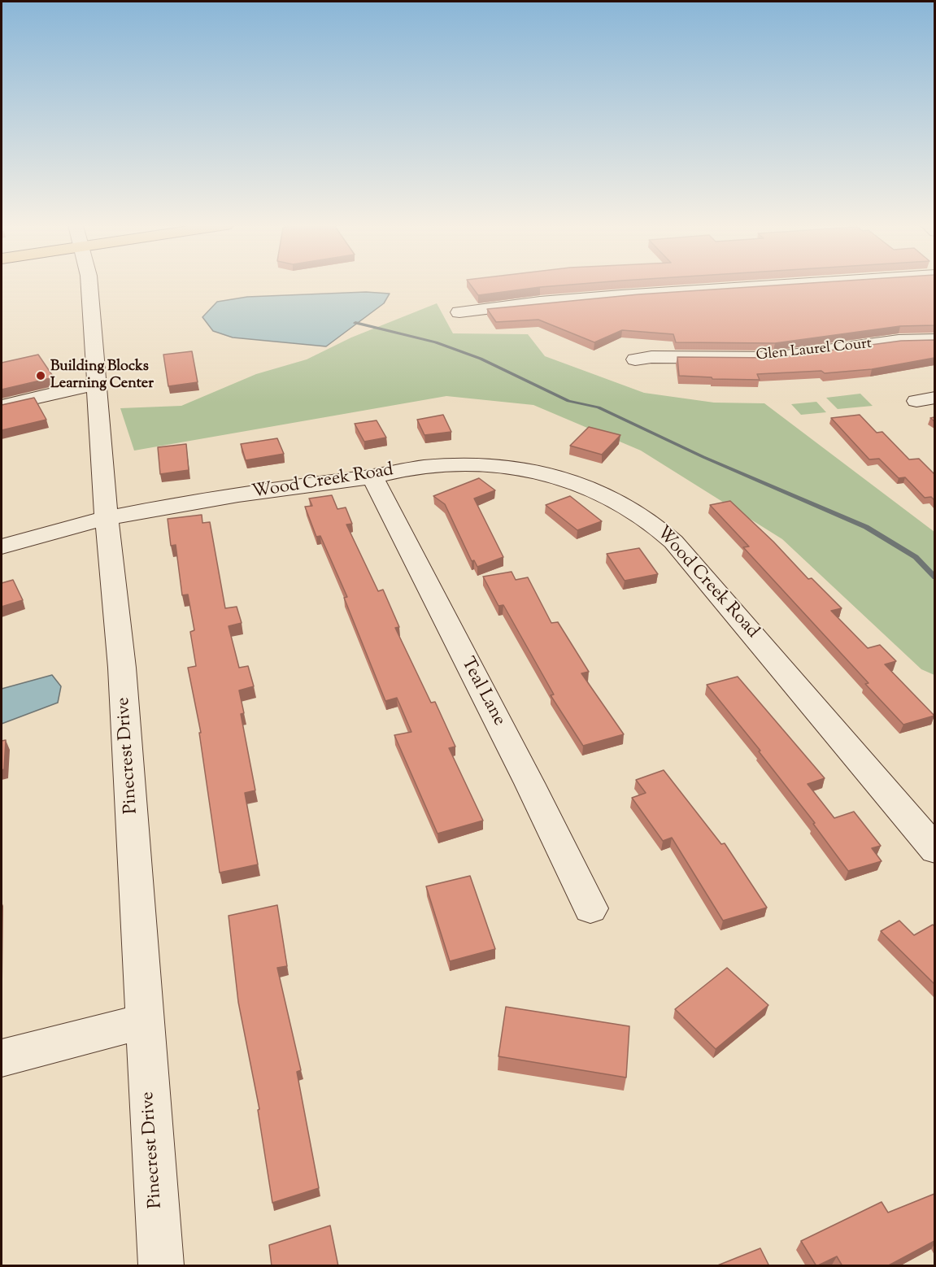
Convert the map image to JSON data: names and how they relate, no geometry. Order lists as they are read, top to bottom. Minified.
{"streets":{"street":["Glen Laurel Court","Wood Creek Road","Teal Lane","Pinecrest Drive"]},"crossings":[["Wood Creek Road","Teal Lane"],["Wood Creek Road","Pinecrest Drive"]],"places":["Building Blocks Learning Center"]}
